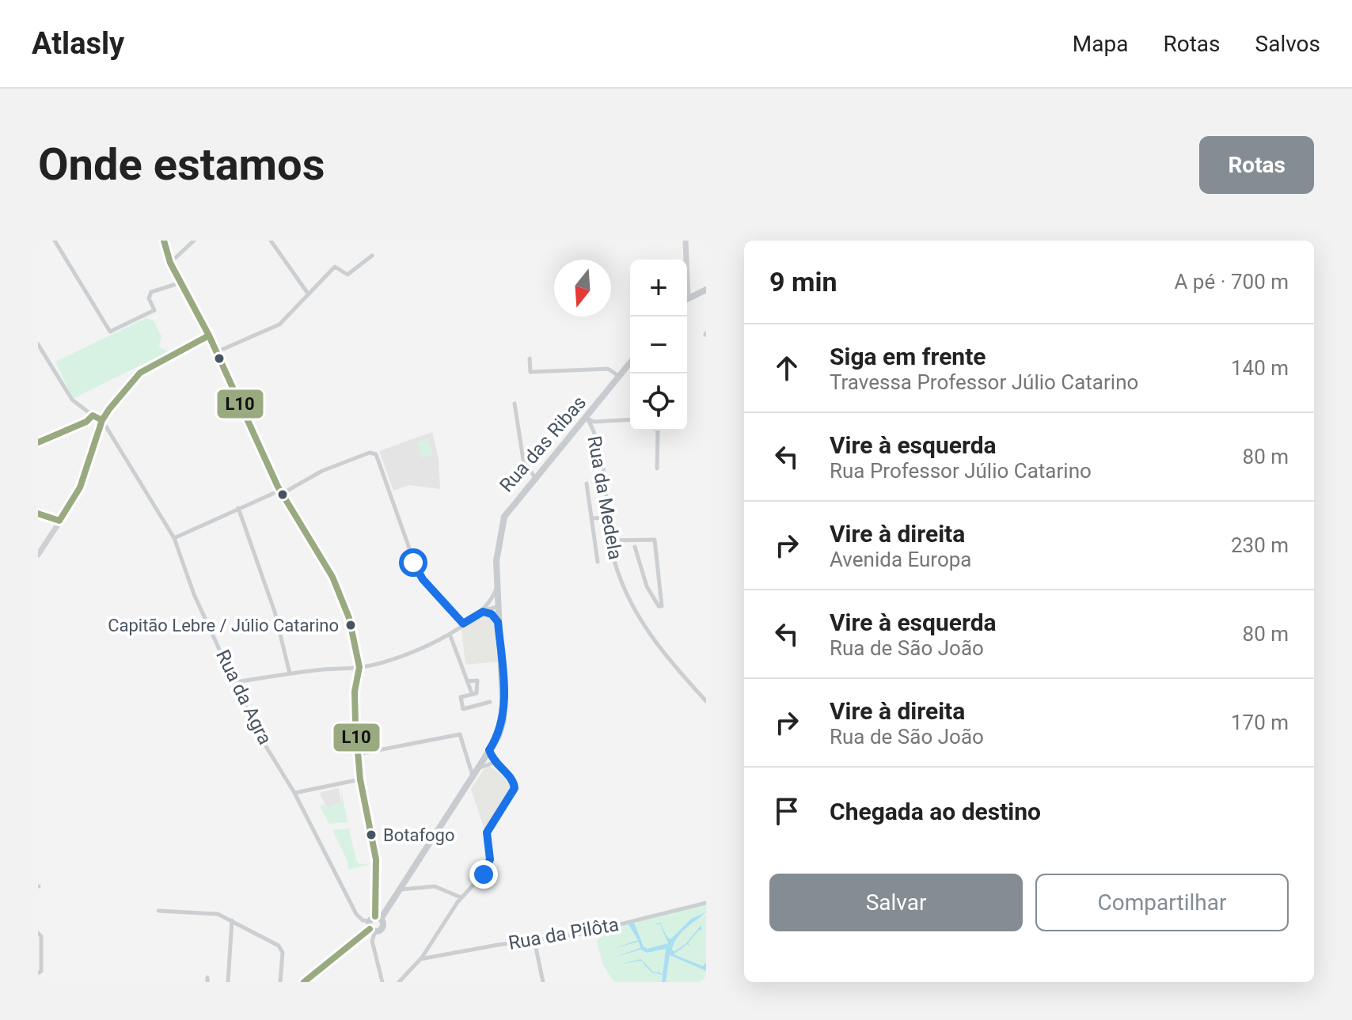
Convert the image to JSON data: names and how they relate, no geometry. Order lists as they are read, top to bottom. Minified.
{"streets":{"main road":["Rua das Ribas"],"street":["Rua da Medela","Rua da Agra","Rua da Pilôta"]},"crossings":[["Rua das Ribas","Rua da Medela"],["Rua das Ribas","Rua da Agra"]],"places":["Capitão Lebre / Júlio Catarino","Botafogo"],"lines":["transit line L10"],"north":"bottom","page":{"header":"Atlasly","nav":["Mapa","Rotas","Salvos"],"buttons":["Rotas",["Salvar","Compartilhar"]],"title":"Onde estamos","heading":["9 min","A pé · 700 m"],"map_buttons":["+","−"],"list":[["Siga em frente","Travessa Professor Júlio Catarino","140 m"],["Vire à esquerda","Rua Professor Júlio Catarino","80 m"],["Vire à direita","Avenida Europa","230 m"],["Vire à esquerda","Rua de São João","80 m"],["Vire à direita","Rua de São João","170 m"],"Chegada ao destino"]}}
